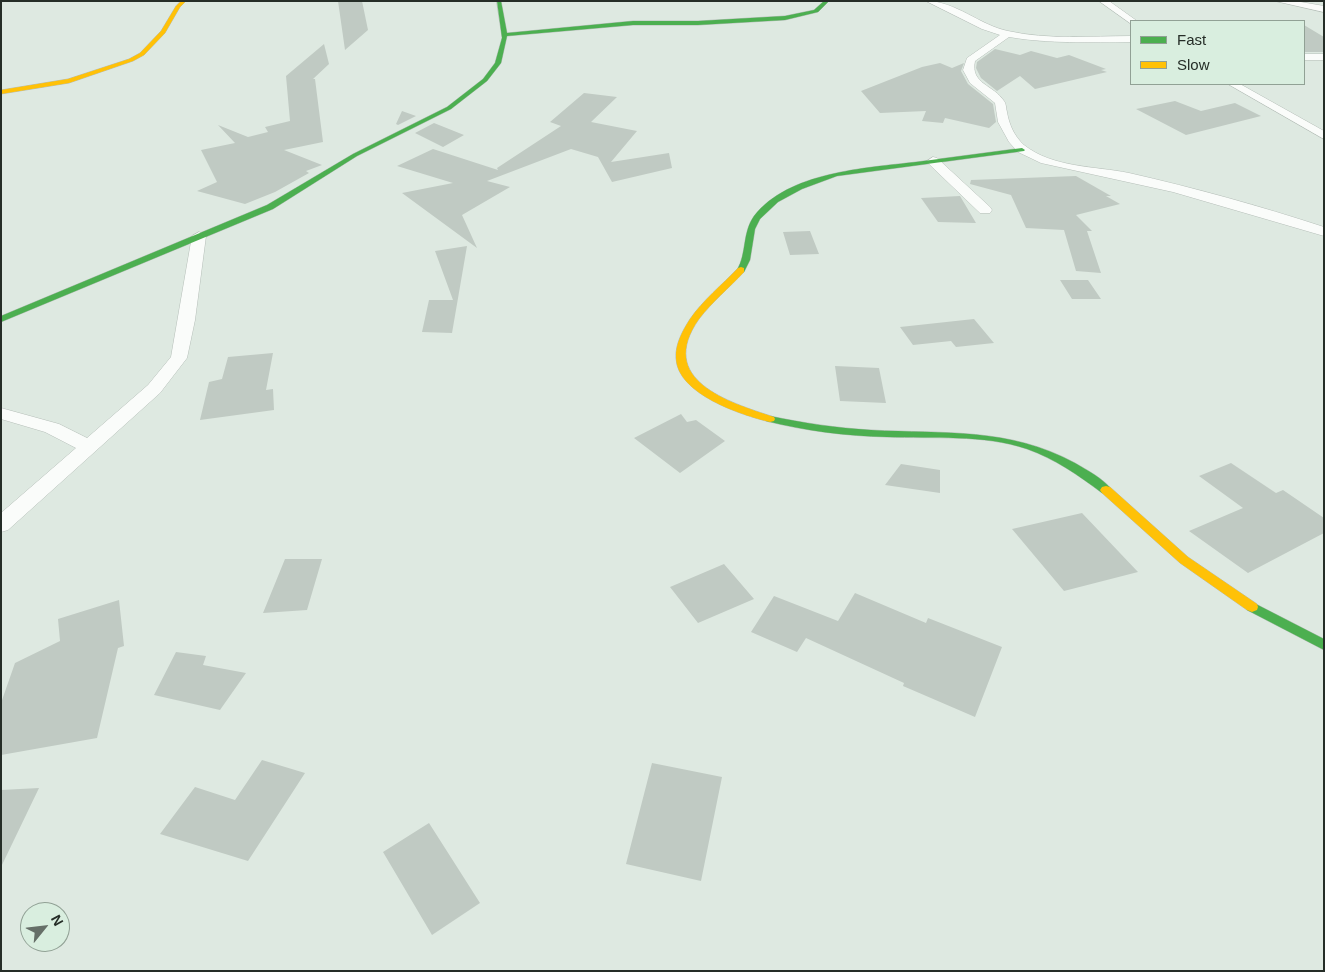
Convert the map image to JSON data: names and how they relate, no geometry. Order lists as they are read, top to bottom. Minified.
{"legend":["Fast","Slow"],"north":"top right"}
